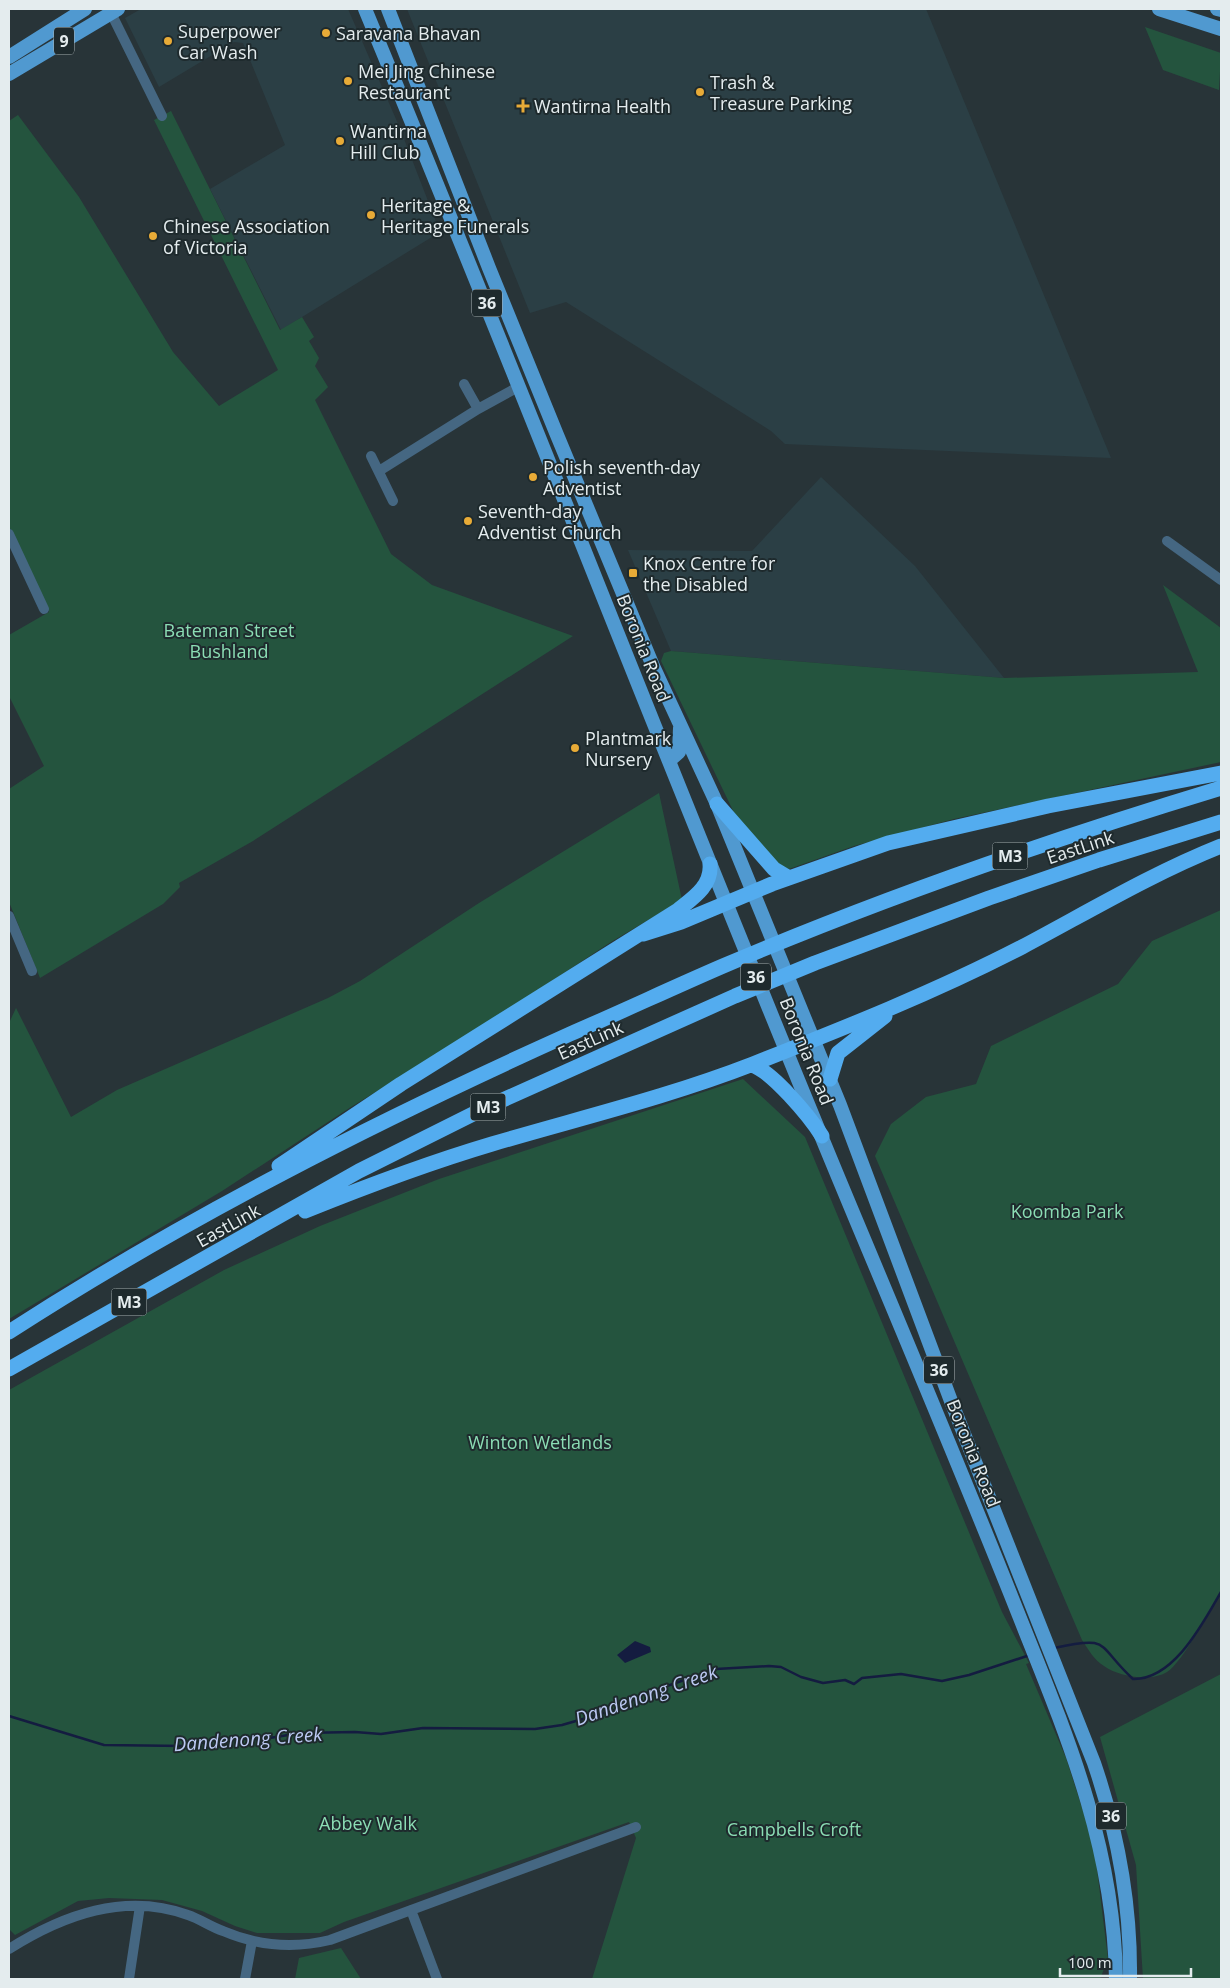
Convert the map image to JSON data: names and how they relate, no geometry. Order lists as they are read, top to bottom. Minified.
{"streets":{"highway":["EastLink","M3"],"main road":["9","36","Boronia Road"]},"water":["Dandenong Creek"],"parks":["Bateman Street Bushland","Koomba Park","Winton Wetlands","Abbey Walk","Campbells Croft"],"places":{"other":["Saravana Bhavan","Superpower Car Wash","Mei Jing Chinese Restaurant","Trash & Treasure Parking","Wantirna Hill Club","Heritage & Heritage Funerals","Chinese Association of Victoria","Polish seventh-day Adventist","Seventh-day Adventist Church","Plantmark Nursery"],"health":["Wantirna Health"],"transit":["Knox Centre for the Disabled"]},"scale_bar":"100 m"}
